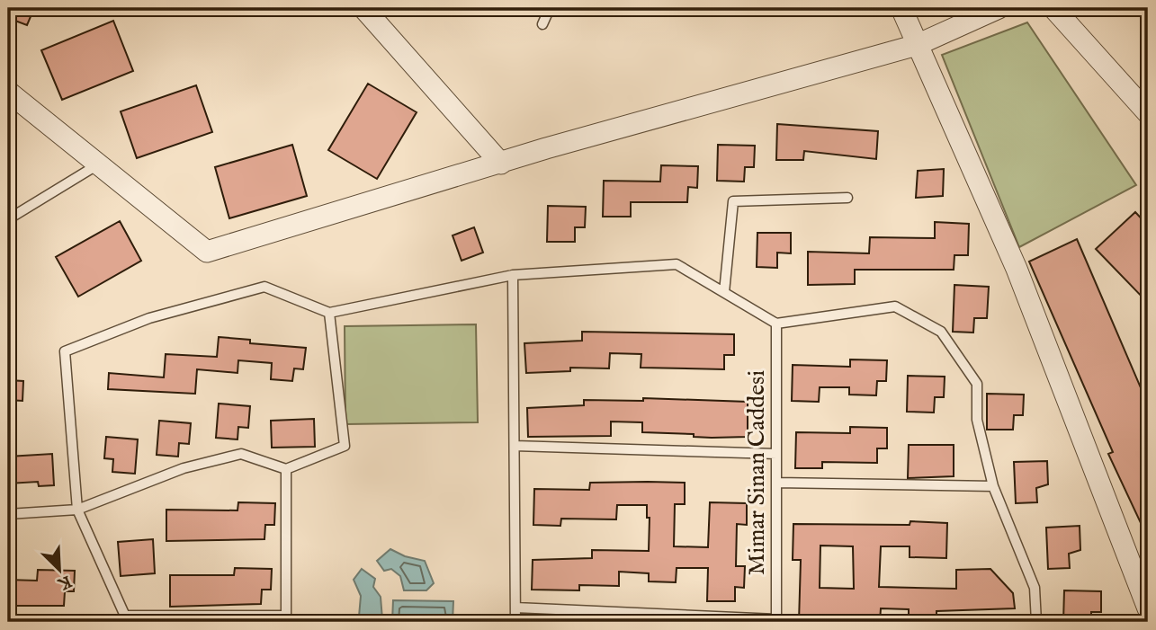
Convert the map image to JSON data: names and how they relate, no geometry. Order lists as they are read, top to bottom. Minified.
{"streets":{"lane":["Mimar Sinan Caddesi"]},"north":"bottom right"}
